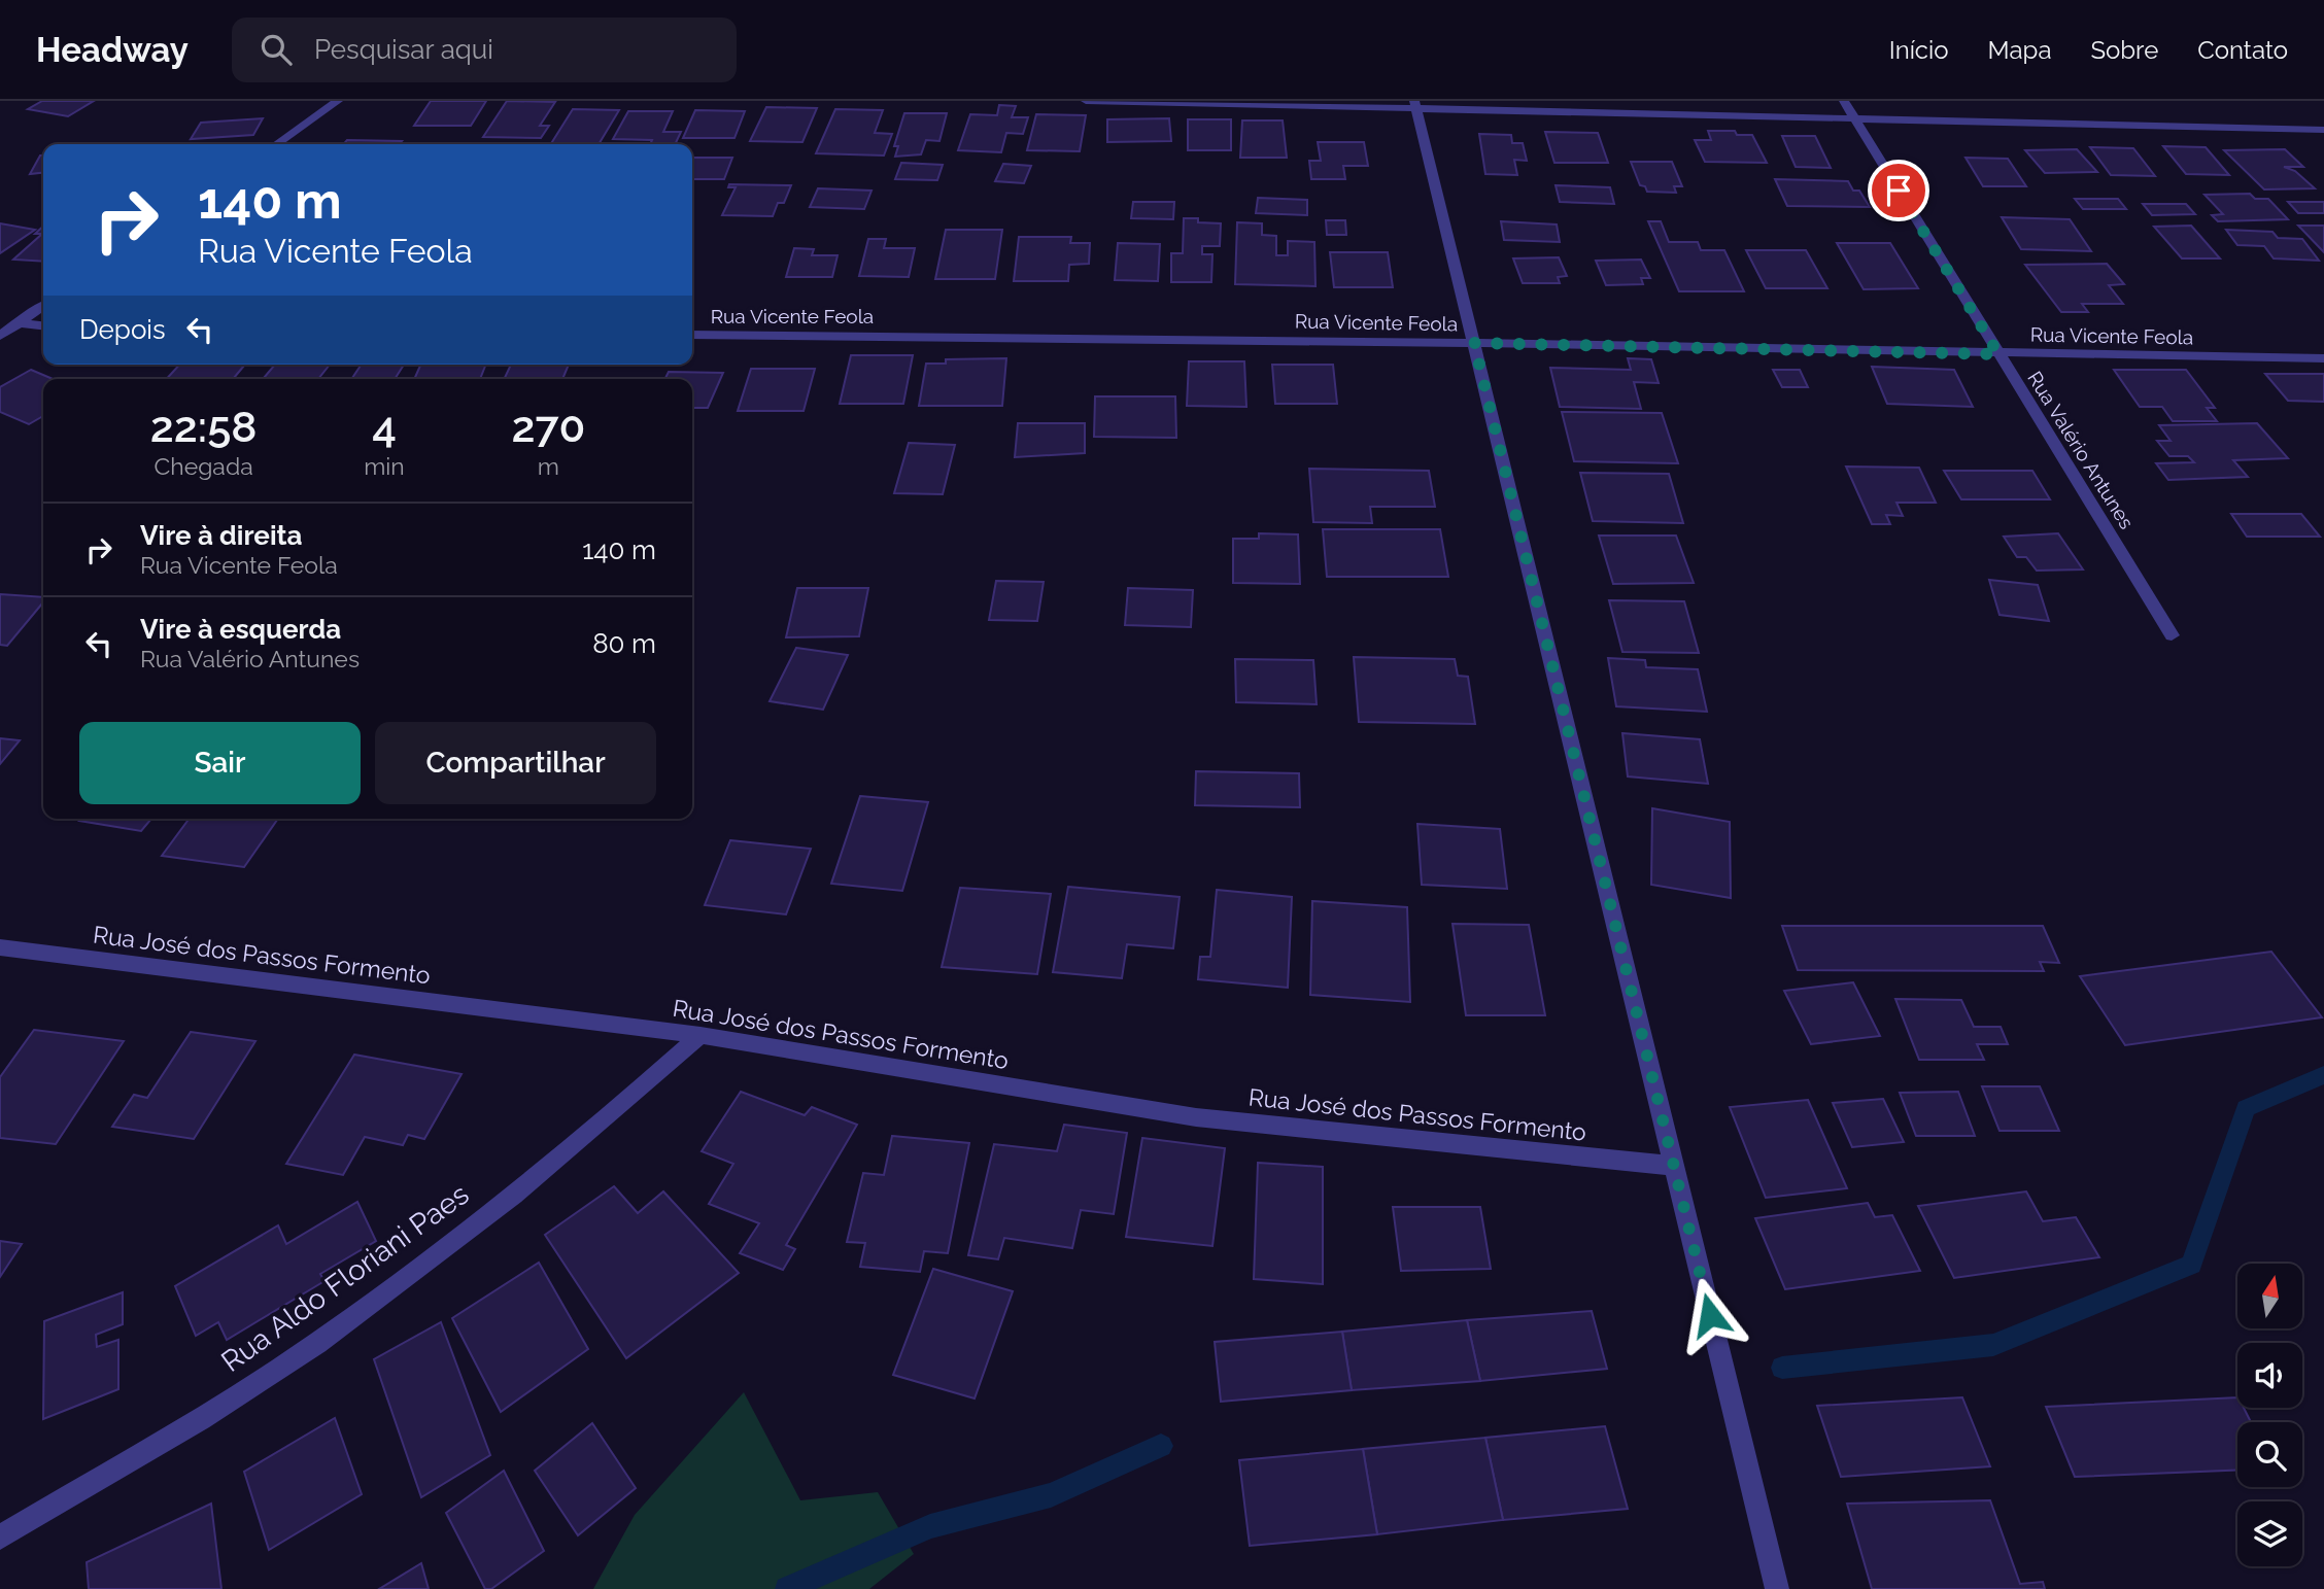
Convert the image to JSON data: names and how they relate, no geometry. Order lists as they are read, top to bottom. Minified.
{"streets":{"street":["Rua Vicente Feola","Rua Valério Antunes","Rua José dos Passos Formento","Rua Aldo Floriani Paes"]},"crossings":[["Rua Vicente Feola","Rua Valério Antunes"],["Rua José dos Passos Formento","Rua Aldo Floriani Paes"]],"north":"top","page":{"header":"Headway","search":"Pesquisar aqui","nav":["Início","Mapa","Sobre","Contato"],"turn":["140 m","Rua Vicente Feola"],"then":"Depois","eta":["22:58","Chegada","4","min","270","m"],"list":[{"name":"Vire à direita","note":"Rua Vicente Feola","value":"140 m"},{"name":"Vire à esquerda","note":"Rua Valério Antunes","value":"80 m"}],"buttons":["Sair","Compartilhar"]}}
